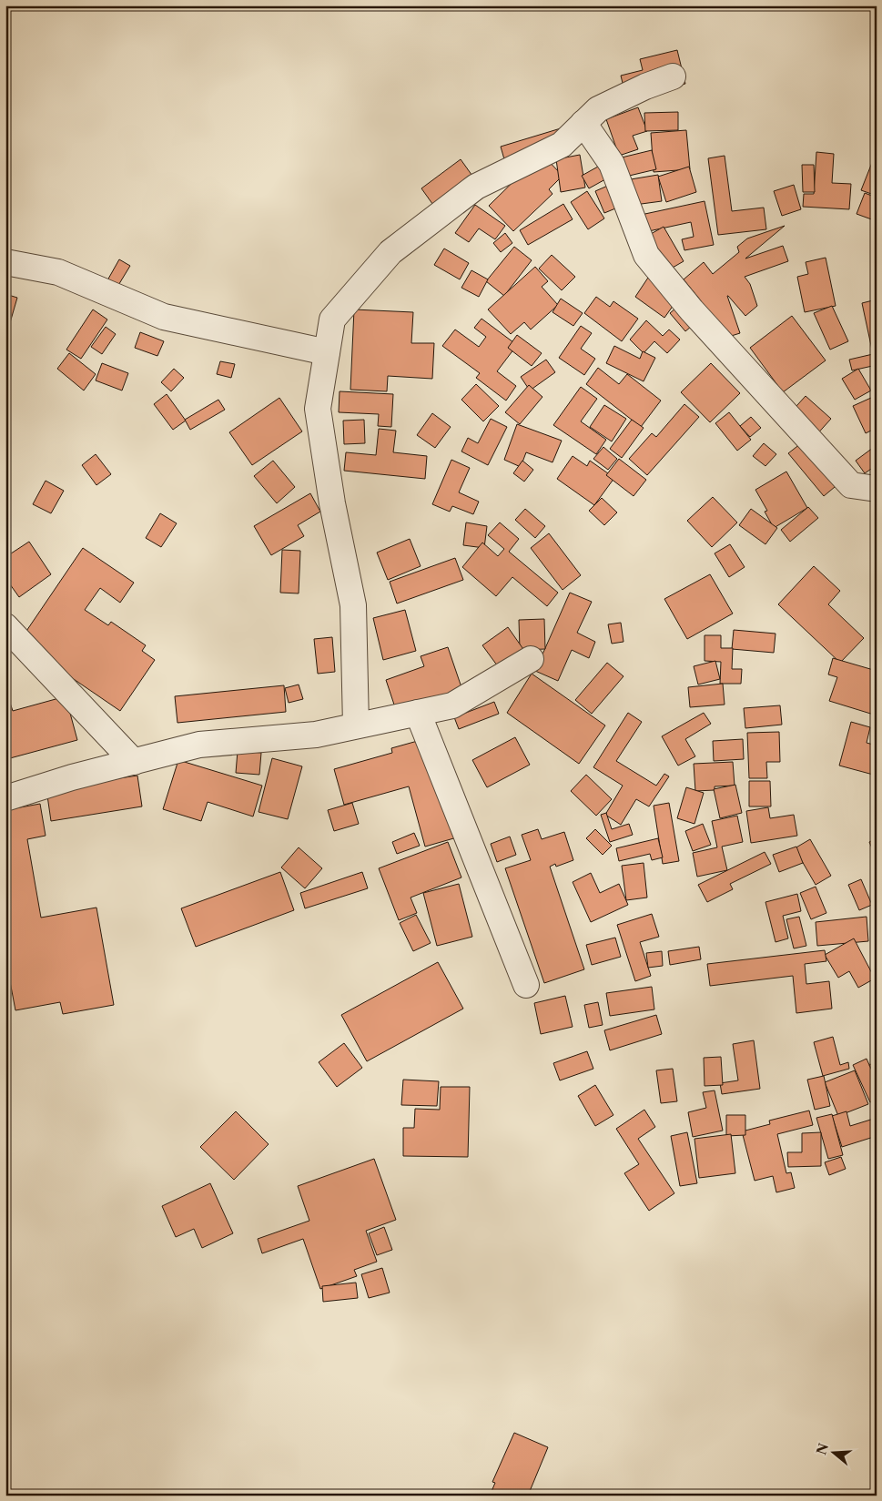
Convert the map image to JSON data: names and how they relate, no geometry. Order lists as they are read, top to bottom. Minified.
{"north":"left"}
